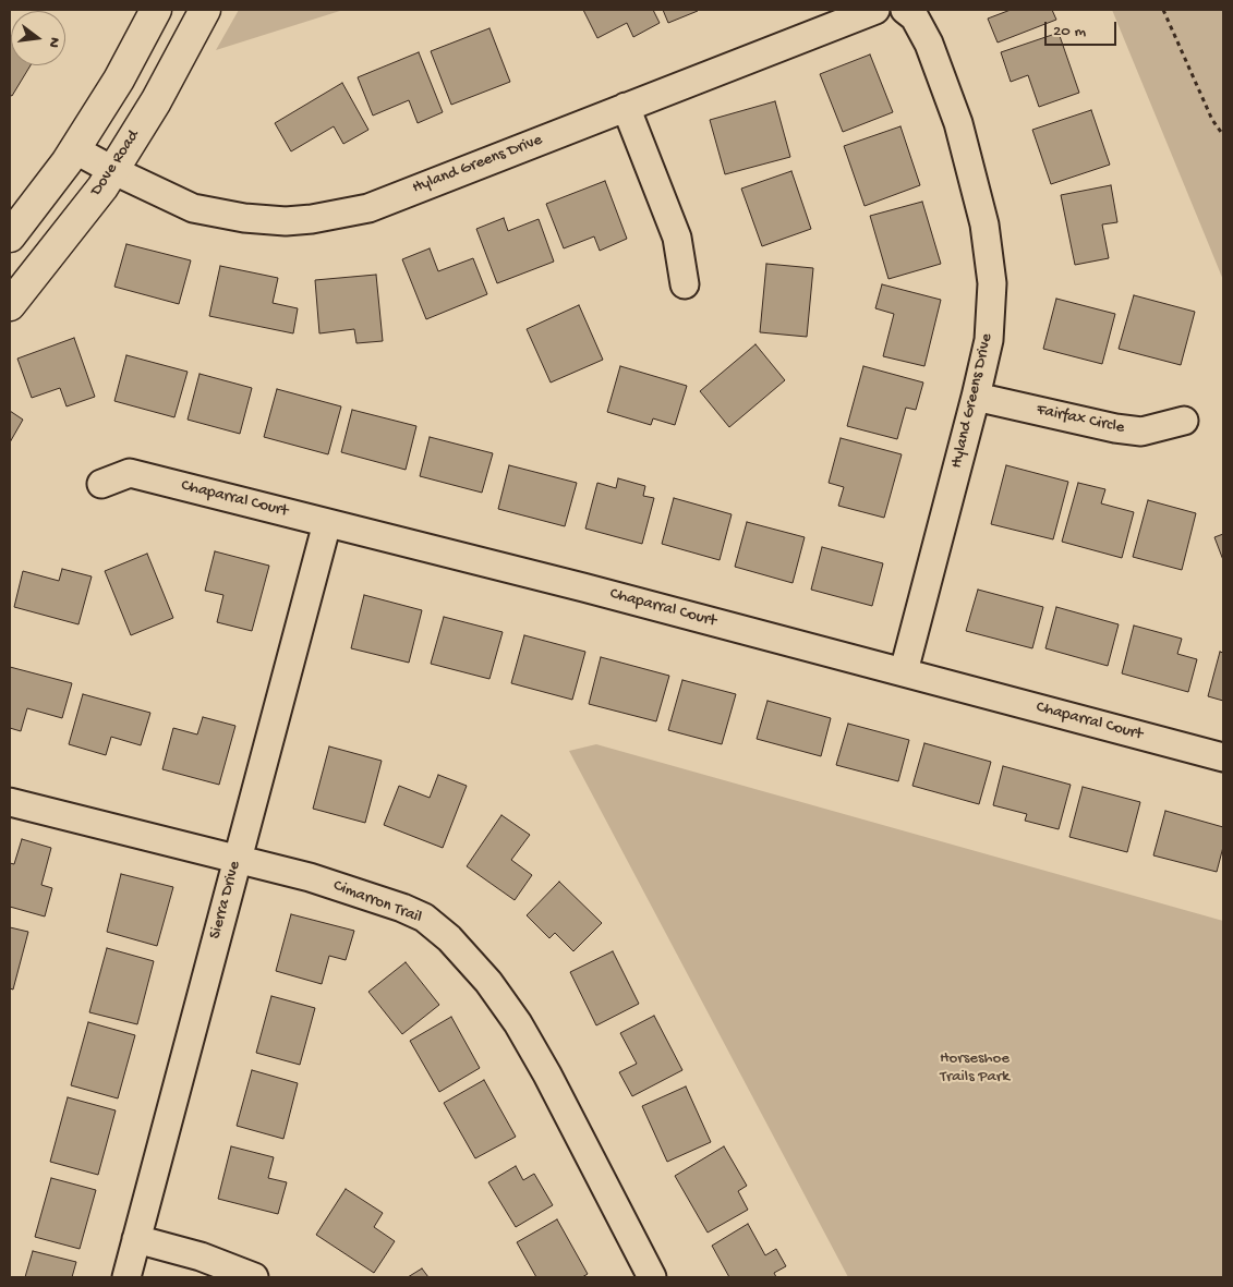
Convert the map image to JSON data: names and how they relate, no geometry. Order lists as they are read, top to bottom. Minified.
{"streets":{"main road":["Dove Road"],"street":["Hyland Greens Drive","Fairfax Circle","Chaparral Court","Sierra Drive","Cimarron Trail"]},"crossings":[["Dove Road","Hyland Greens Drive"],["Hyland Greens Drive","Fairfax Circle"],["Hyland Greens Drive","Chaparral Court"],["Chaparral Court","Sierra Drive"],["Sierra Drive","Cimarron Trail"]],"parks":["Horseshoe Trails Park"],"scale_bar":"20 m","north":"right"}
